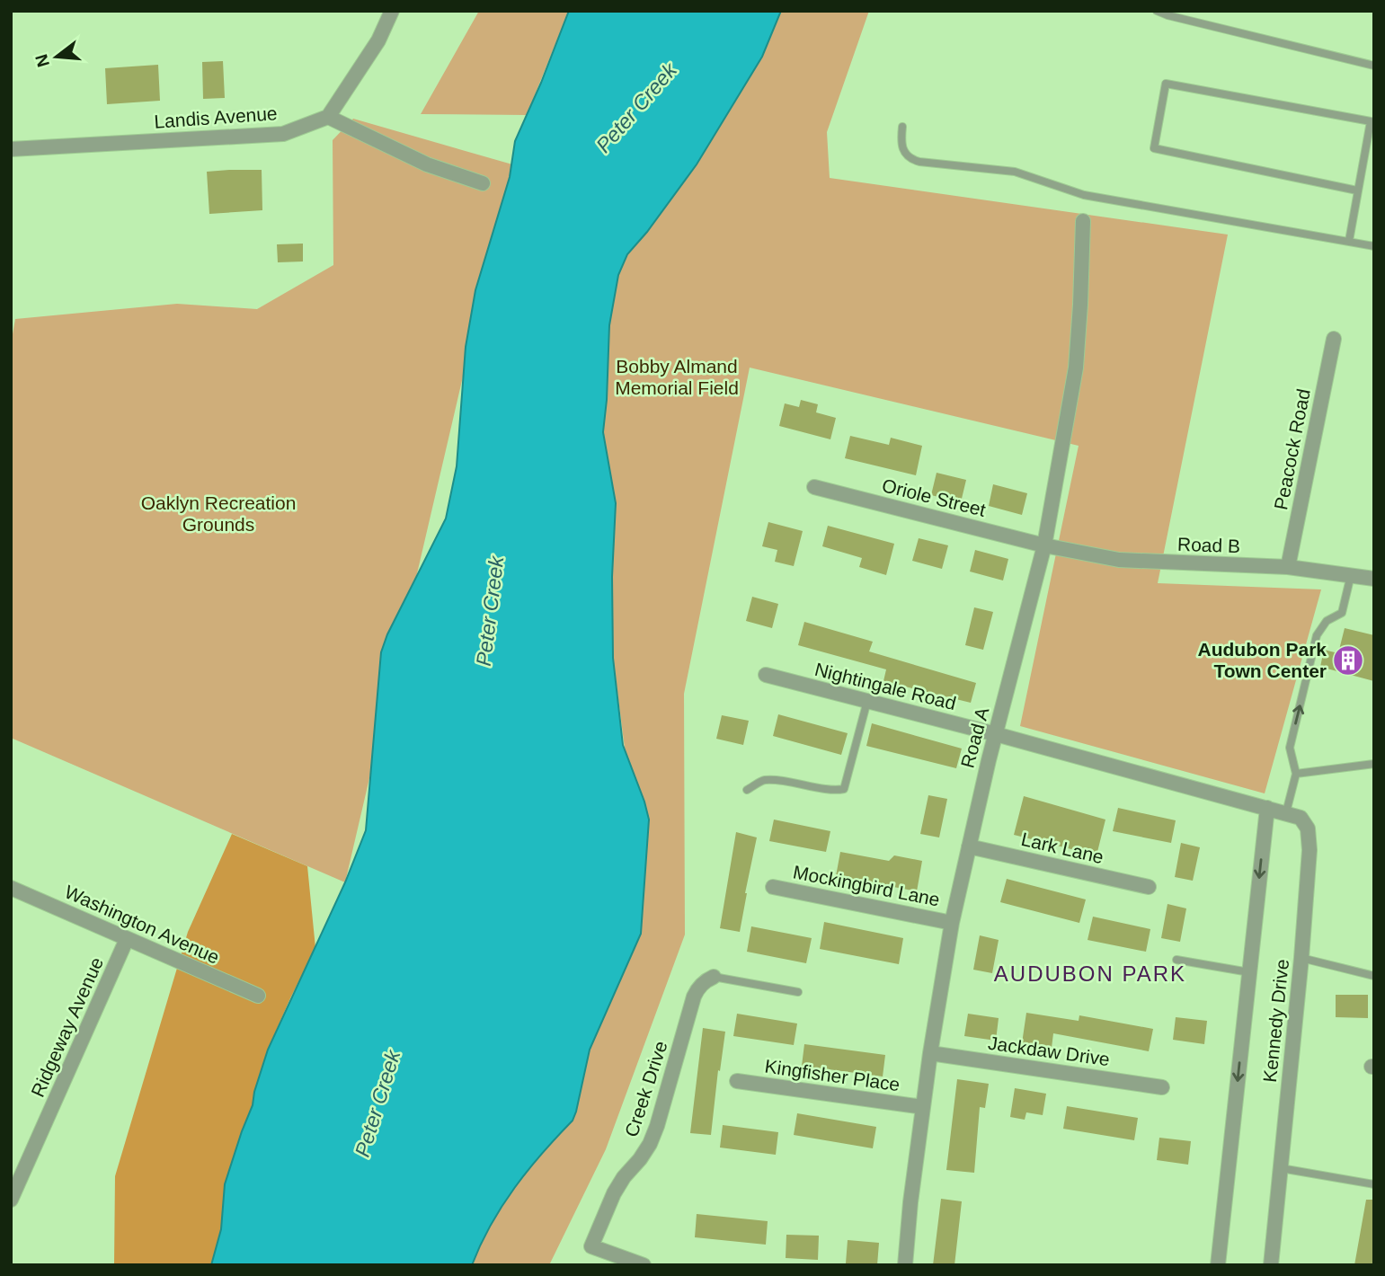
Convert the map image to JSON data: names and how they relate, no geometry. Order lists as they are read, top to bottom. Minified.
{"streets":{"street":["Landis Avenue","Peacock Road","Oriole Street","Road B","Nightingale Road","Road A","Lark Lane","Mockingbird Lane","Washington Avenue","Kennedy Drive","Ridgeway Avenue","Jackdaw Drive","Kingfisher Place","Creek Drive"]},"crossings":[["Peacock Road","Road B"],["Oriole Street","Road B"],["Oriole Street","Road A"],["Road B","Road A"],["Nightingale Road","Road A"],["Nightingale Road","Kennedy Drive"],["Road A","Lark Lane"],["Road A","Mockingbird Lane"],["Road A","Kennedy Drive"],["Road A","Jackdaw Drive"],["Road A","Kingfisher Place"],["Washington Avenue","Ridgeway Avenue"]],"districts":["AUDUBON PARK"],"water":["Peter Creek"],"parks":["Bobby Almand Memorial Field","Oaklyn Recreation Grounds"],"places":{"building":["Audubon Park Town Center"]},"north":"left"}
